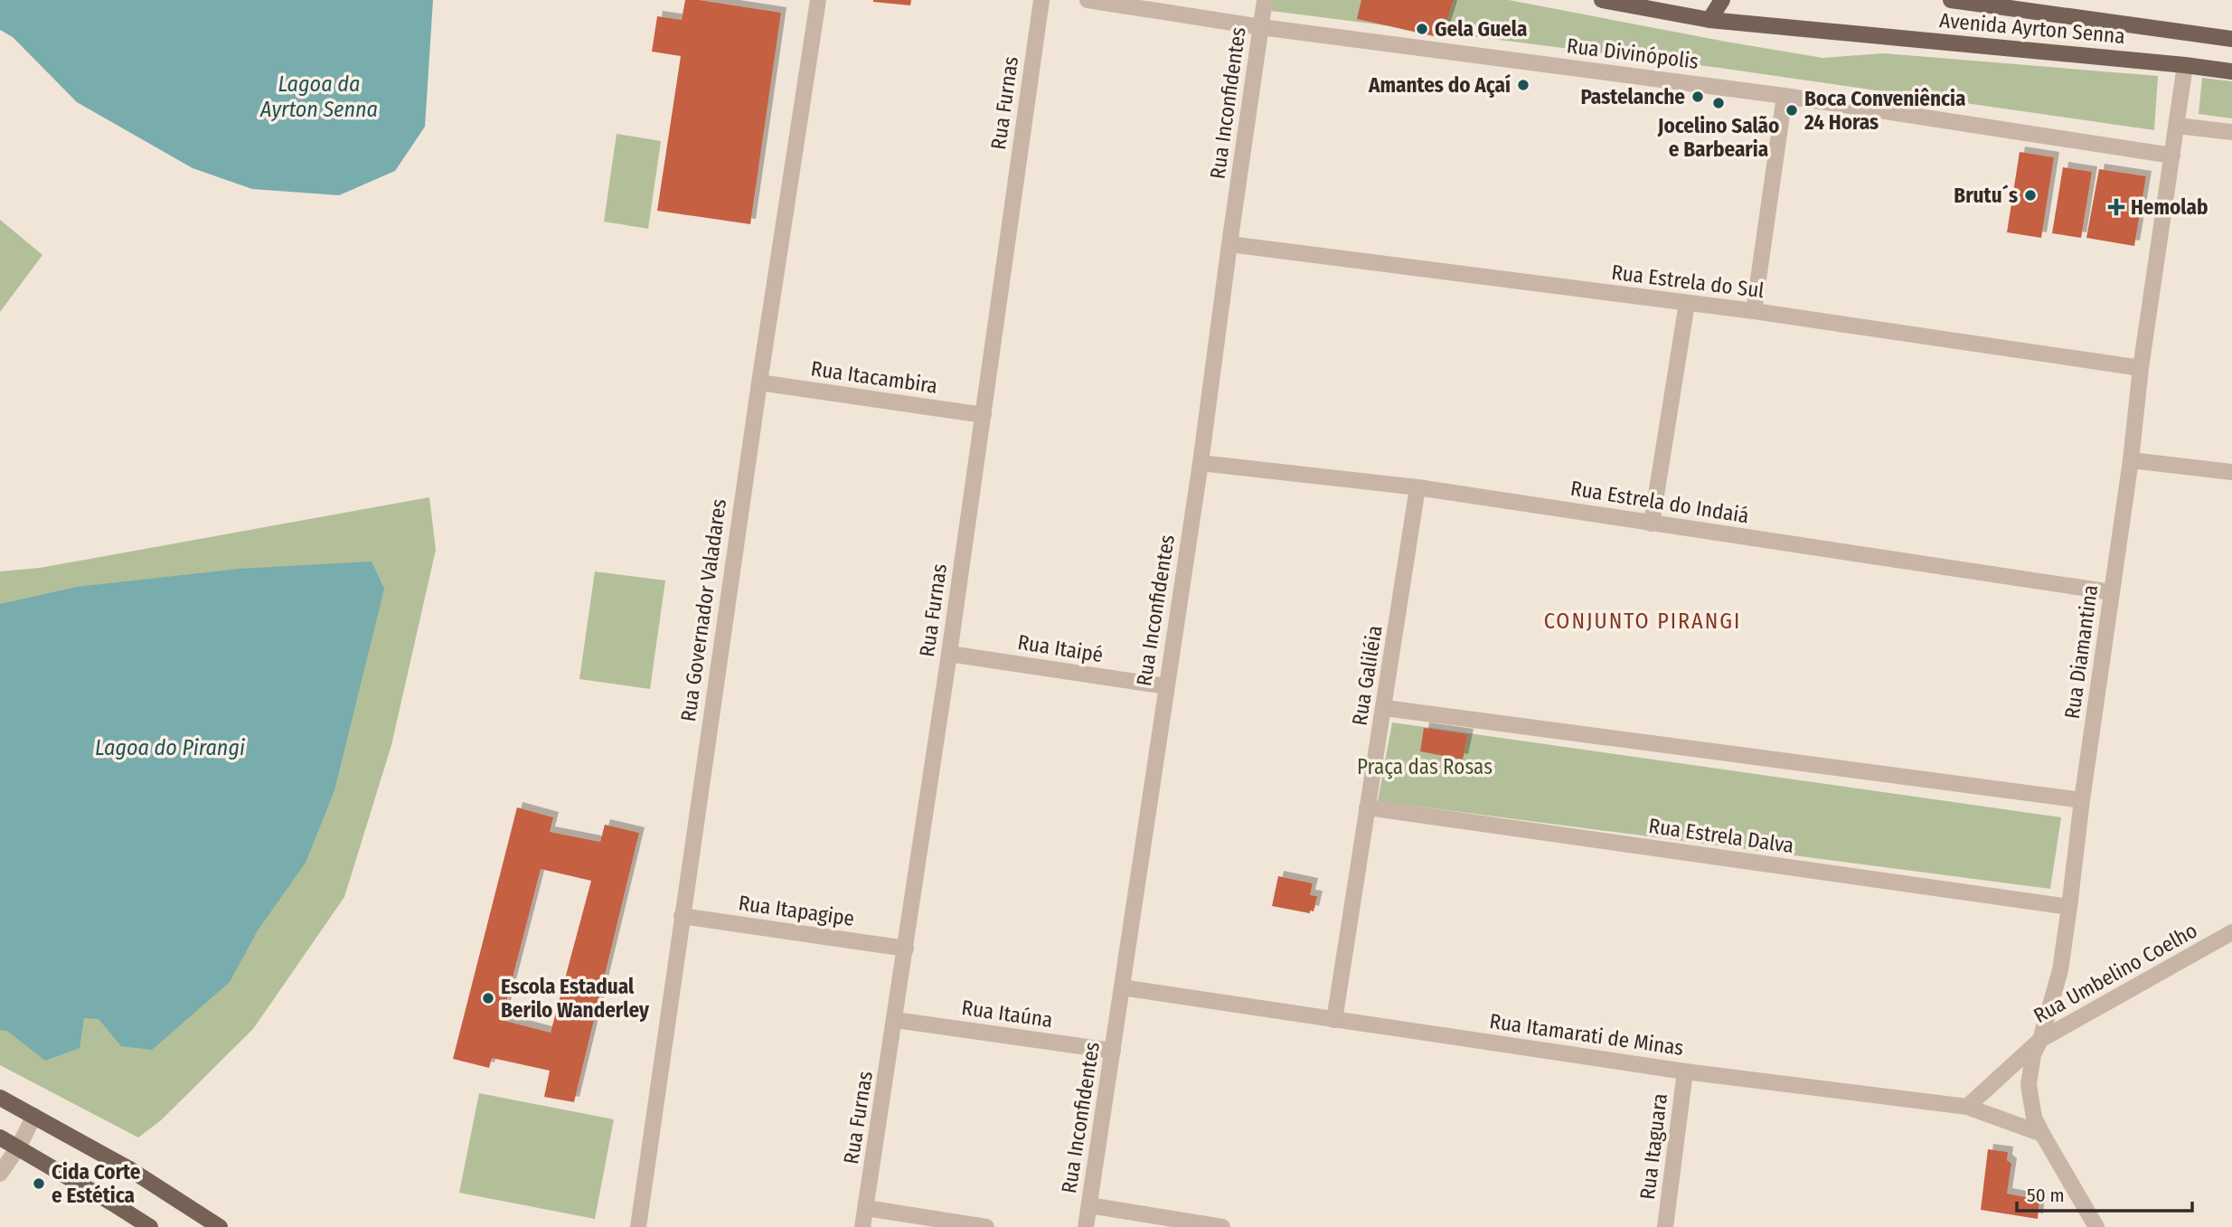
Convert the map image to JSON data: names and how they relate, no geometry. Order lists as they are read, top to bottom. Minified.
{"streets":{"main road":["Avenida Ayrton Senna"],"street":["Rua Divinópolis","Rua Furnas","Rua Inconfidentes","Rua Estrela do Sul","Rua Itacambira","Rua Estrela do Indaiá","Rua Governador Valadares","Rua Itaipé","Rua Diamantina","Rua Galiléia","Rua Estrela Dalva","Rua Itapagipe","Rua Umbelino Coelho","Rua Itaúna","Rua Itamarati de Minas","Rua Itaguara"]},"crossings":[["Avenida Ayrton Senna","Rua Diamantina"],["Rua Divinópolis","Rua Inconfidentes"],["Rua Divinópolis","Rua Diamantina"],["Rua Furnas","Rua Itacambira"],["Rua Furnas","Rua Itaipé"],["Rua Furnas","Rua Itapagipe"],["Rua Furnas","Rua Itaúna"],["Rua Inconfidentes","Rua Estrela do Sul"],["Rua Inconfidentes","Rua Estrela do Indaiá"],["Rua Inconfidentes","Rua Itaipé"],["Rua Inconfidentes","Rua Itaúna"],["Rua Inconfidentes","Rua Itamarati de Minas"],["Rua Estrela do Sul","Rua Diamantina"],["Rua Itacambira","Rua Governador Valadares"],["Rua Estrela do Indaiá","Rua Diamantina"],["Rua Estrela do Indaiá","Rua Galiléia"],["Rua Governador Valadares","Rua Itapagipe"],["Rua Diamantina","Rua Estrela Dalva"],["Rua Diamantina","Rua Umbelino Coelho"],["Rua Diamantina","Rua Itamarati de Minas"],["Rua Galiléia","Rua Estrela Dalva"],["Rua Galiléia","Rua Itamarati de Minas"],["Rua Umbelino Coelho","Rua Itamarati de Minas"],["Rua Itamarati de Minas","Rua Itaguara"]],"districts":["CONJUNTO PIRANGI"],"water":["Lagoa da Ayrton Senna","Lagoa do Pirangi"],"parks":["Praça das Rosas"],"places":{"other":["Gela Guela","Amantes do Açaí","Pastelanche","Jocelino Salão e Barbearia","Boca Conveniência 24 Horas","Brutu´s","Escola Estadual Berilo Wanderley","Cida Corte e Estética"],"health":["Hemolab"]},"scale_bar":"50 m"}
